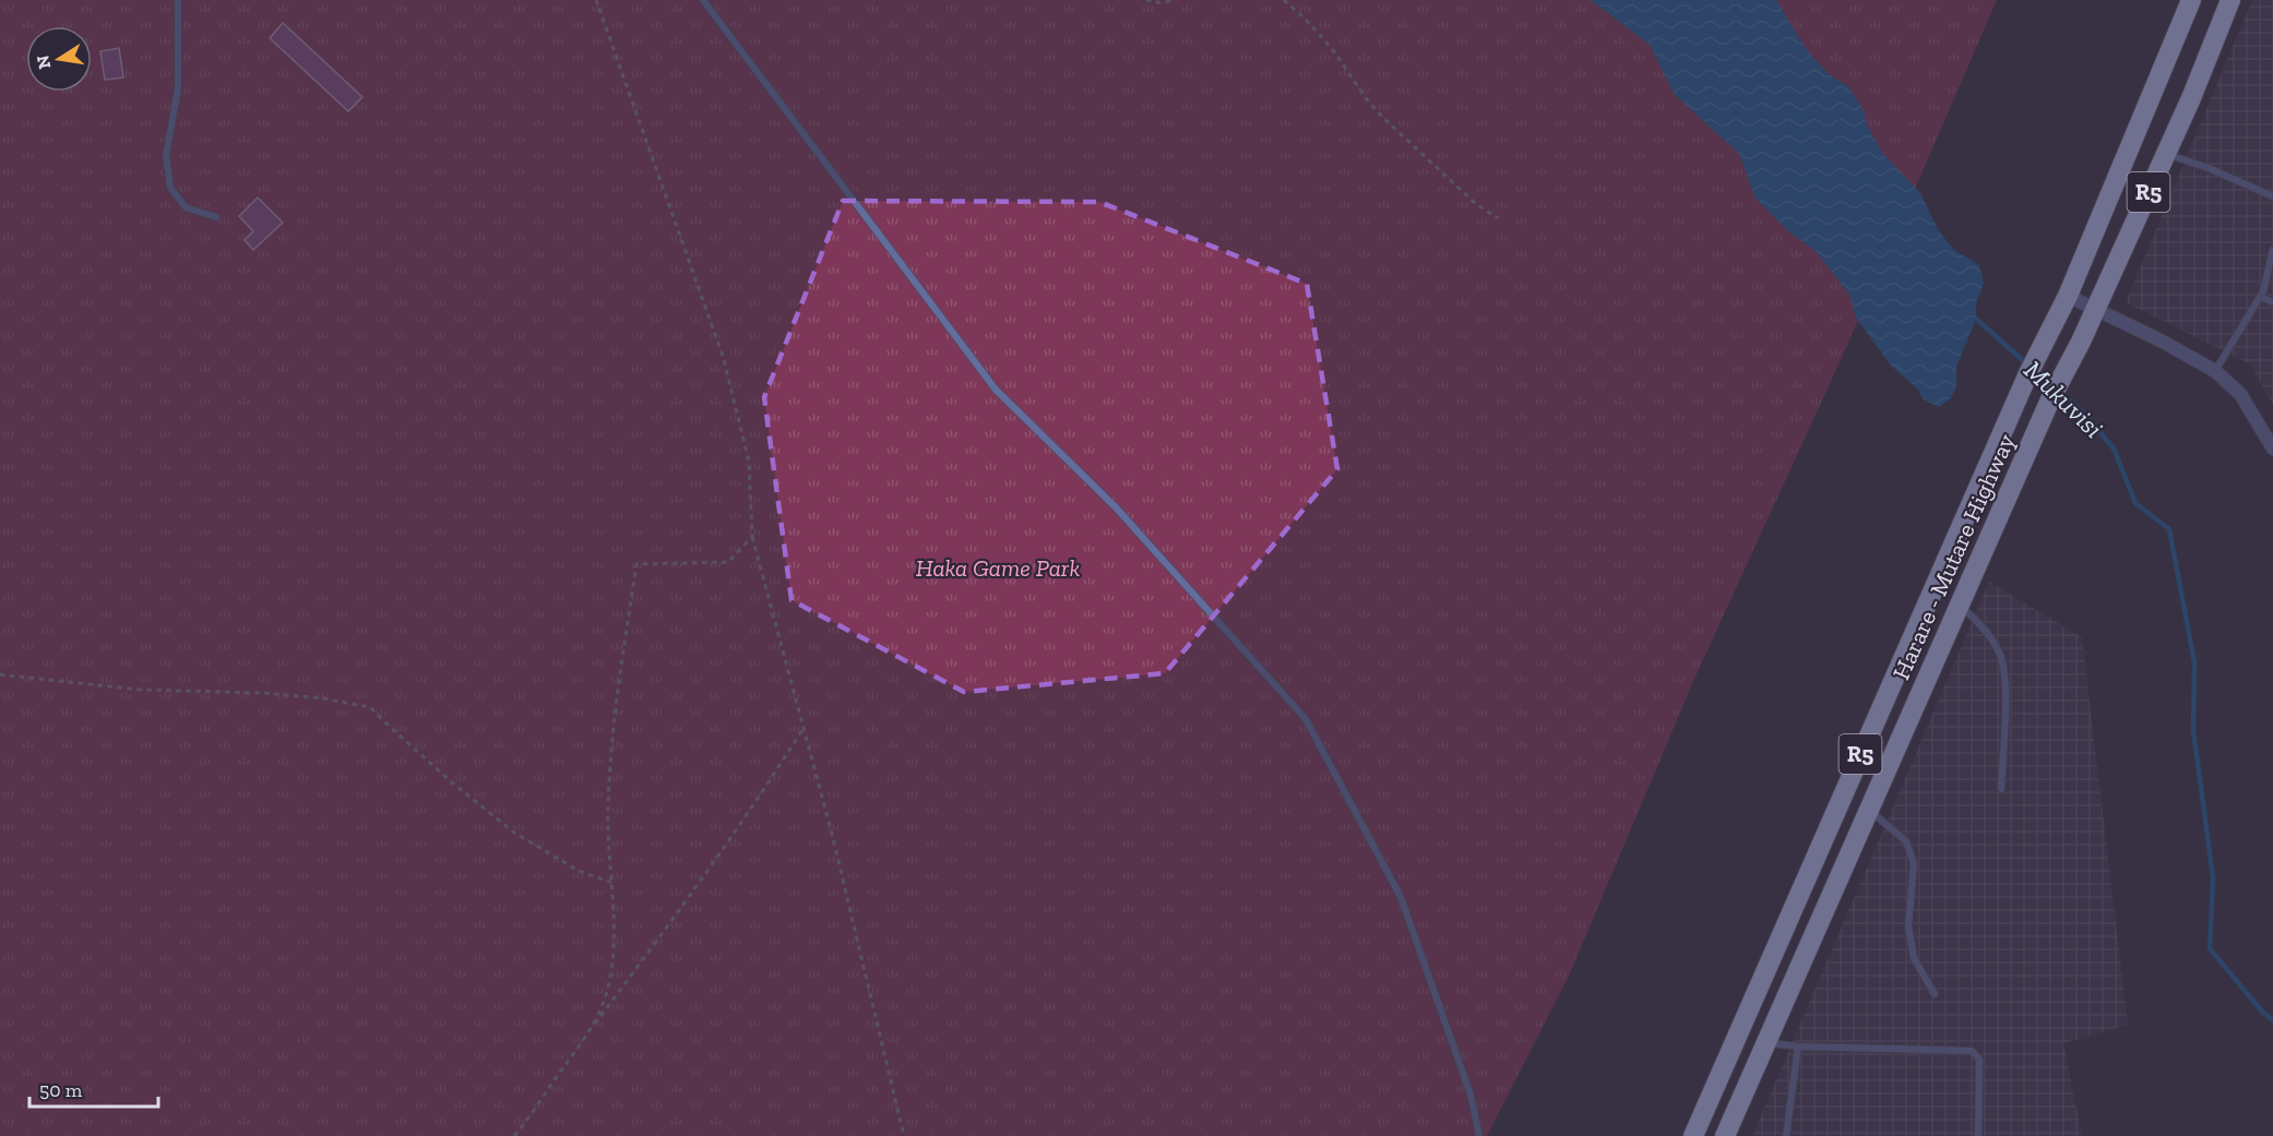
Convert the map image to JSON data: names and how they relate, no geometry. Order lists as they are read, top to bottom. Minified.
{"streets":{"highway":["R5","Harare - Mutare Highway"]},"water":["Mukuvisi"],"parks":["Haka Game Park"],"scale_bar":"50 m","north":"left"}
